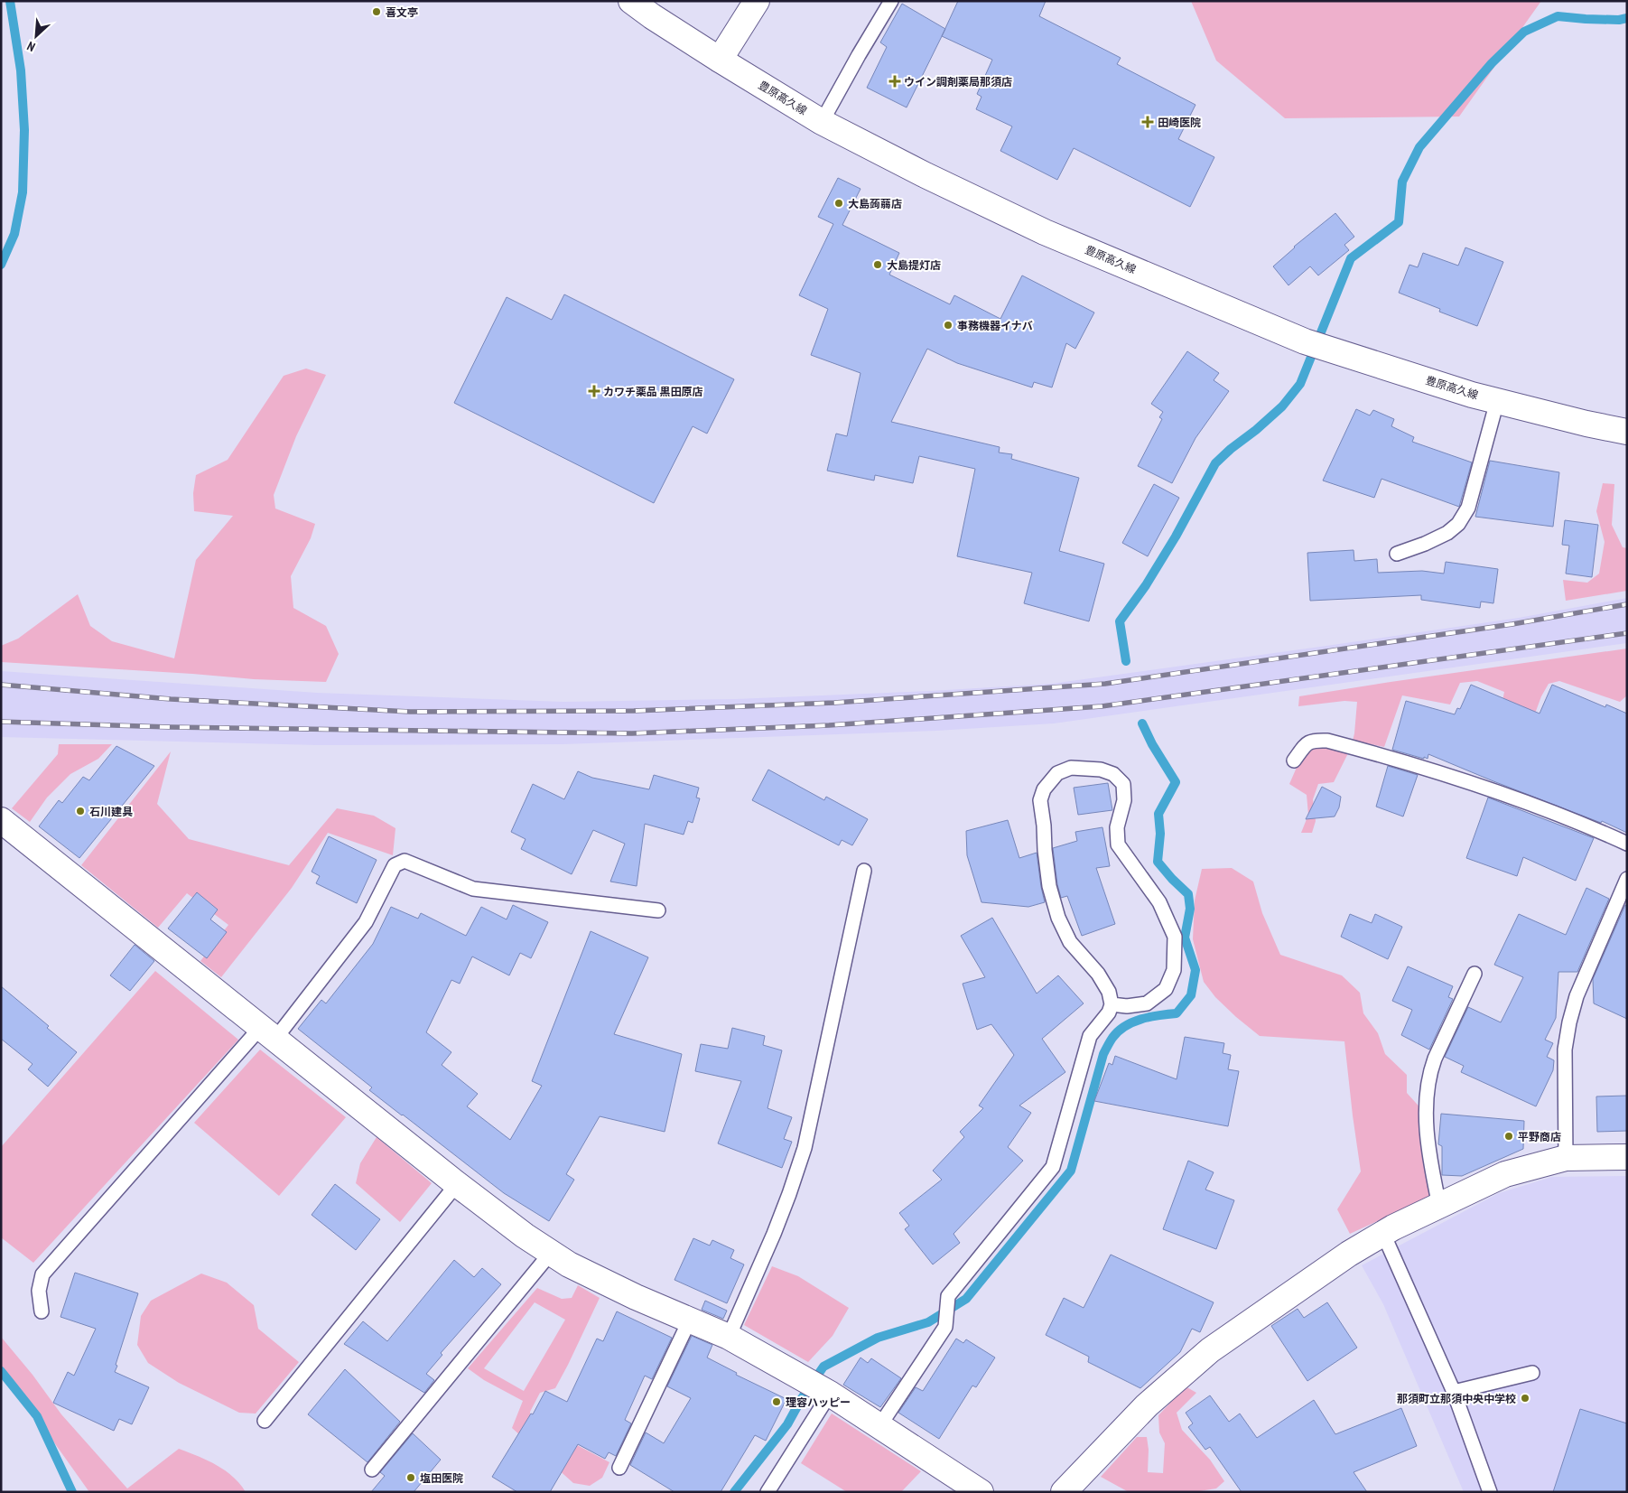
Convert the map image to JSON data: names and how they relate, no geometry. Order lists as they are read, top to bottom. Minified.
{"streets":{"street":["豊原高久線"]},"places":{"other":["喜文亭","大島蒟蒻店","大島提灯店","事務機器イナバ","石川建具","平野商店","那須町立那須中央中学校","理容ハッピー","塩田医院"],"health":["ウイン調剤薬局那須店","田崎医院","カワチ薬品 黒田原店"]},"north":"bottom left"}
